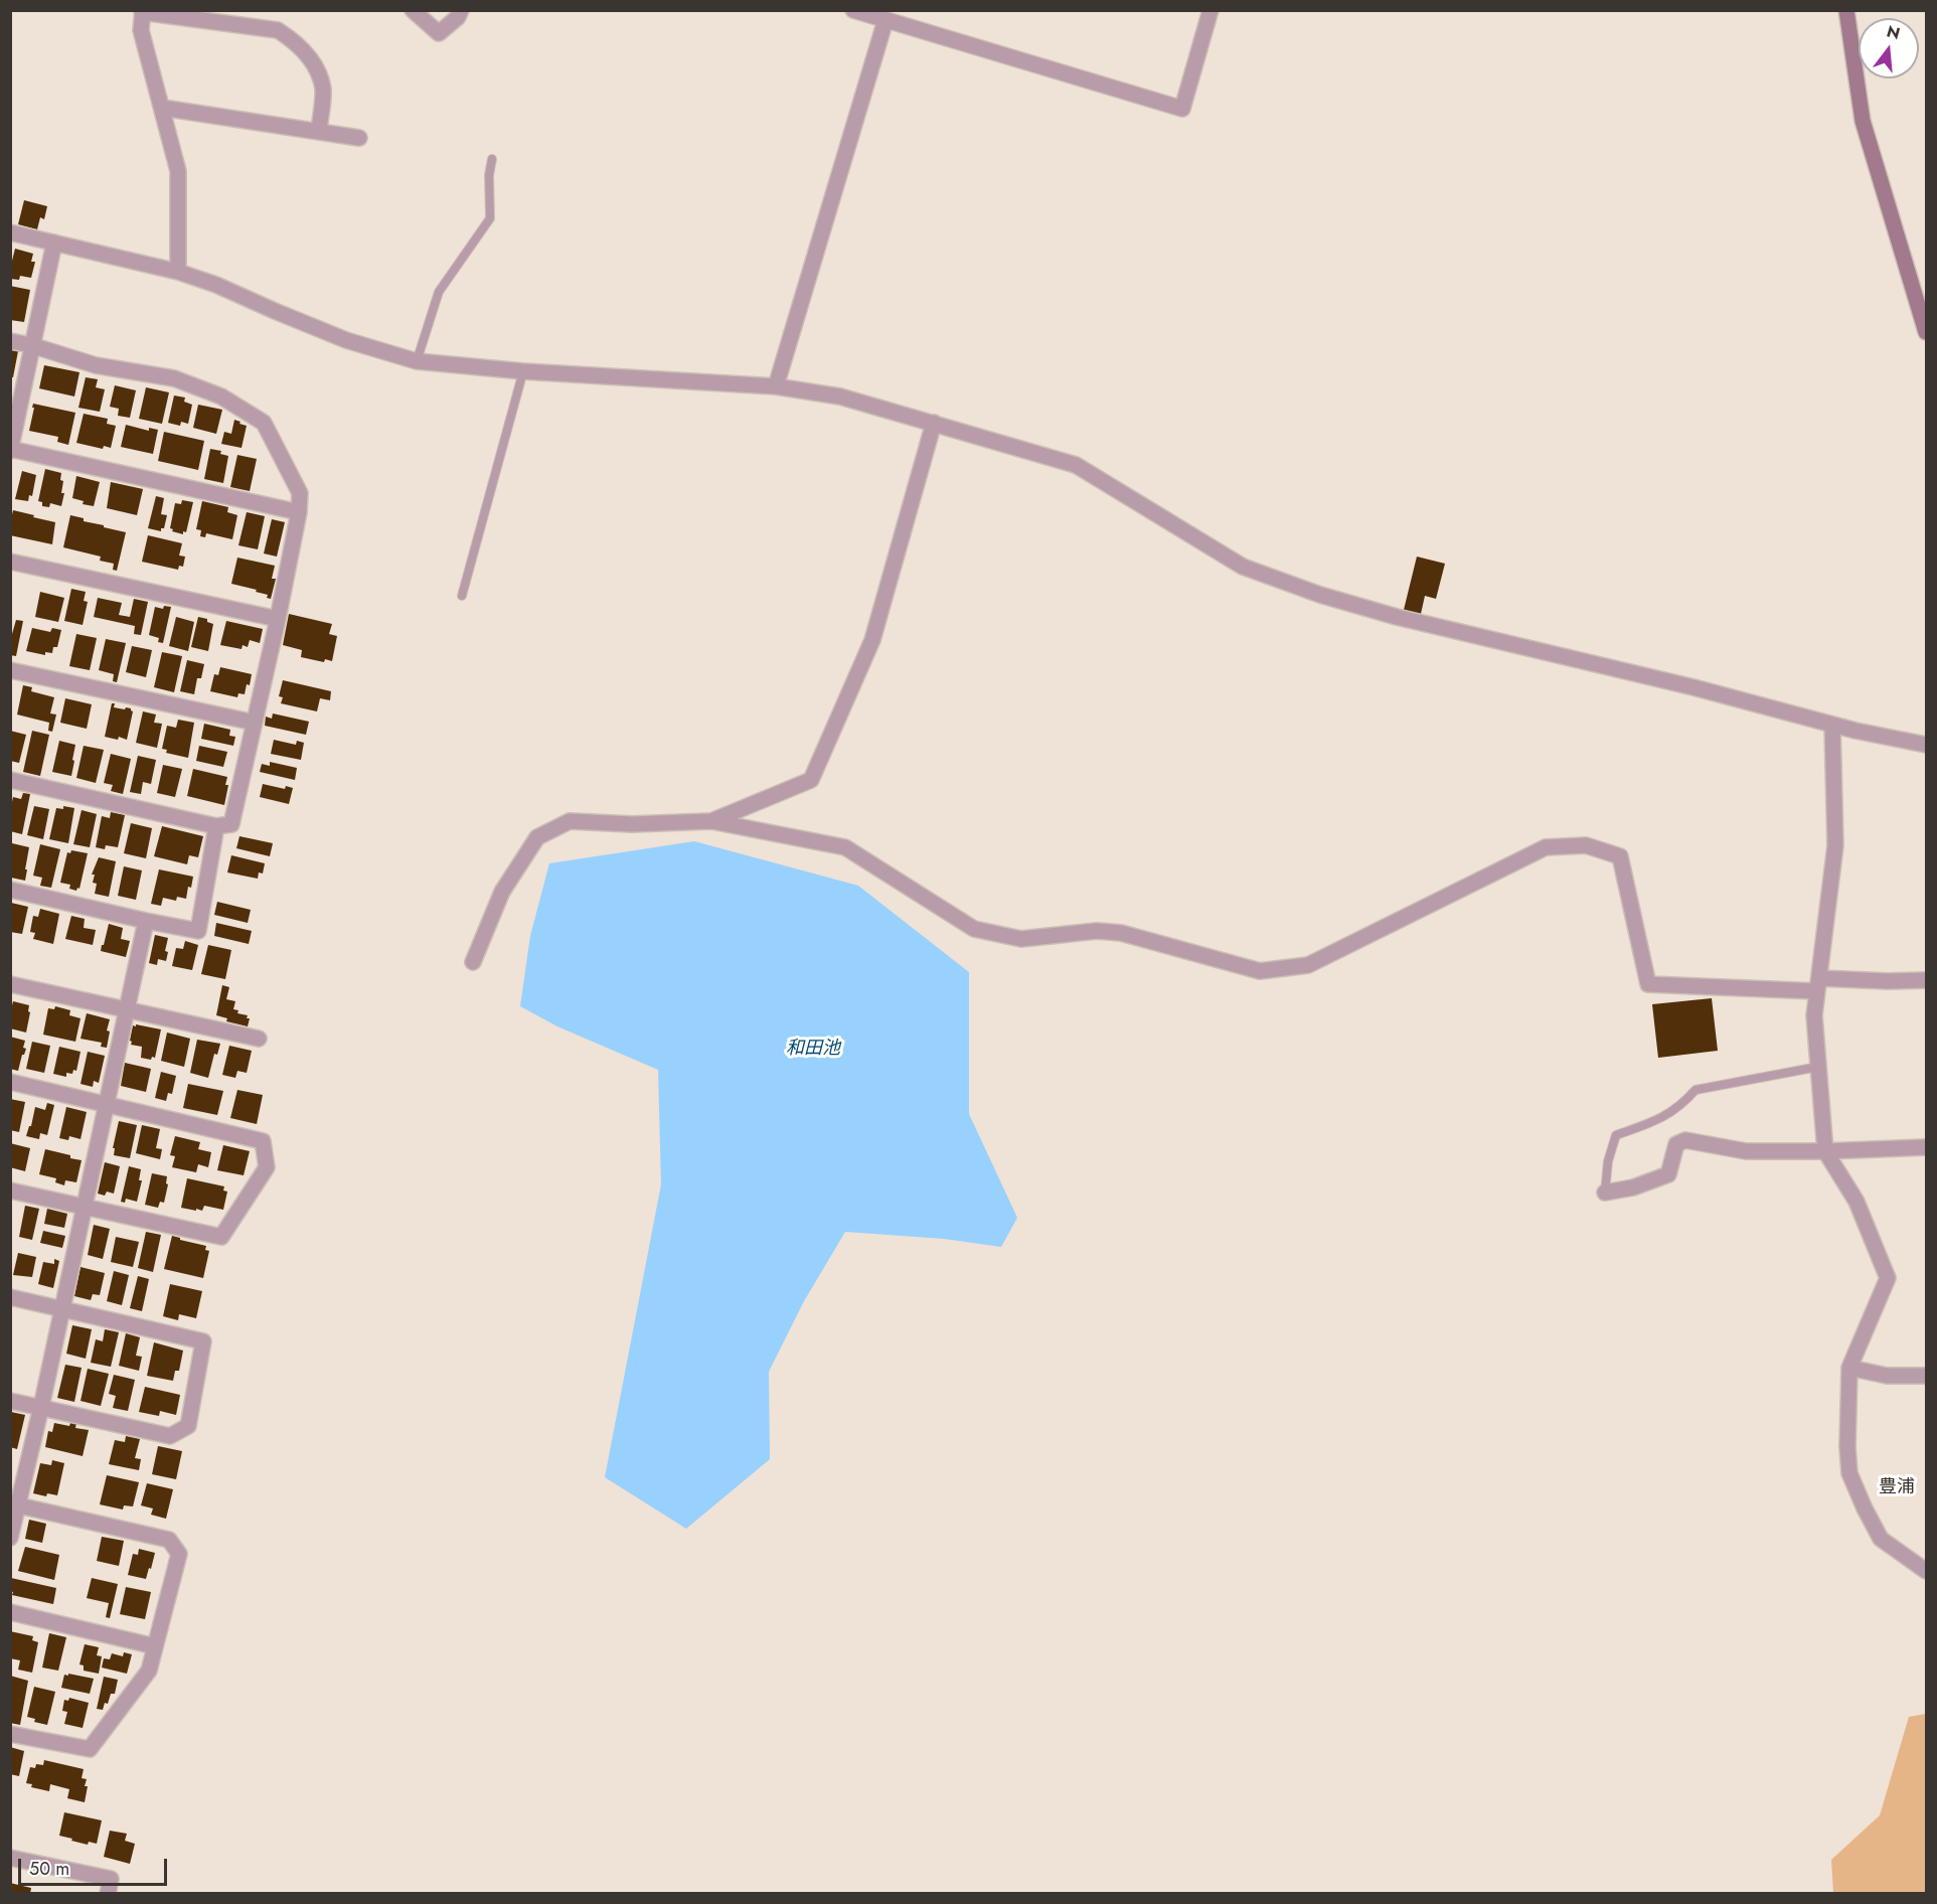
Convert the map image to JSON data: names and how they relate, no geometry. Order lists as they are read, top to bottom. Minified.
{"districts":["豊浦"],"water":["和田池"],"scale_bar":"50 m","north":"top"}
